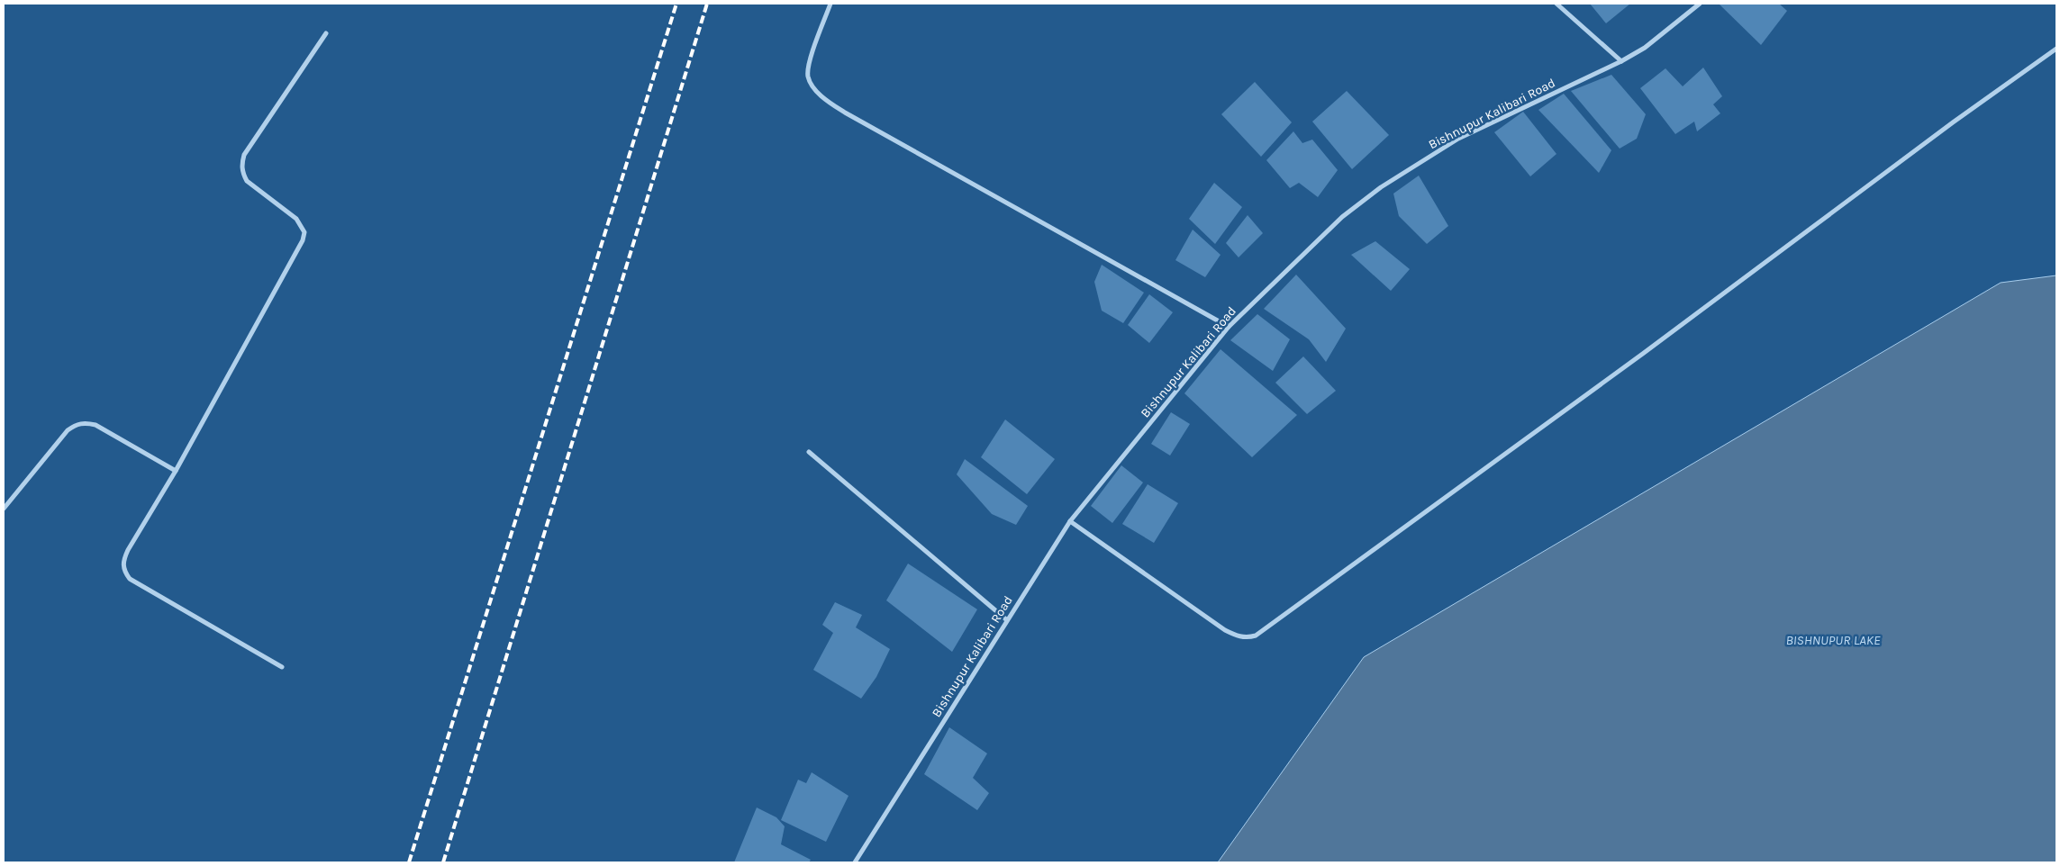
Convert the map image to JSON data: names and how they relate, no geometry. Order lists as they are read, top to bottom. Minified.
{"streets":{"street":["Bishnupur Kalibari Road"]},"water":["BISHNUPUR LAKE"]}
